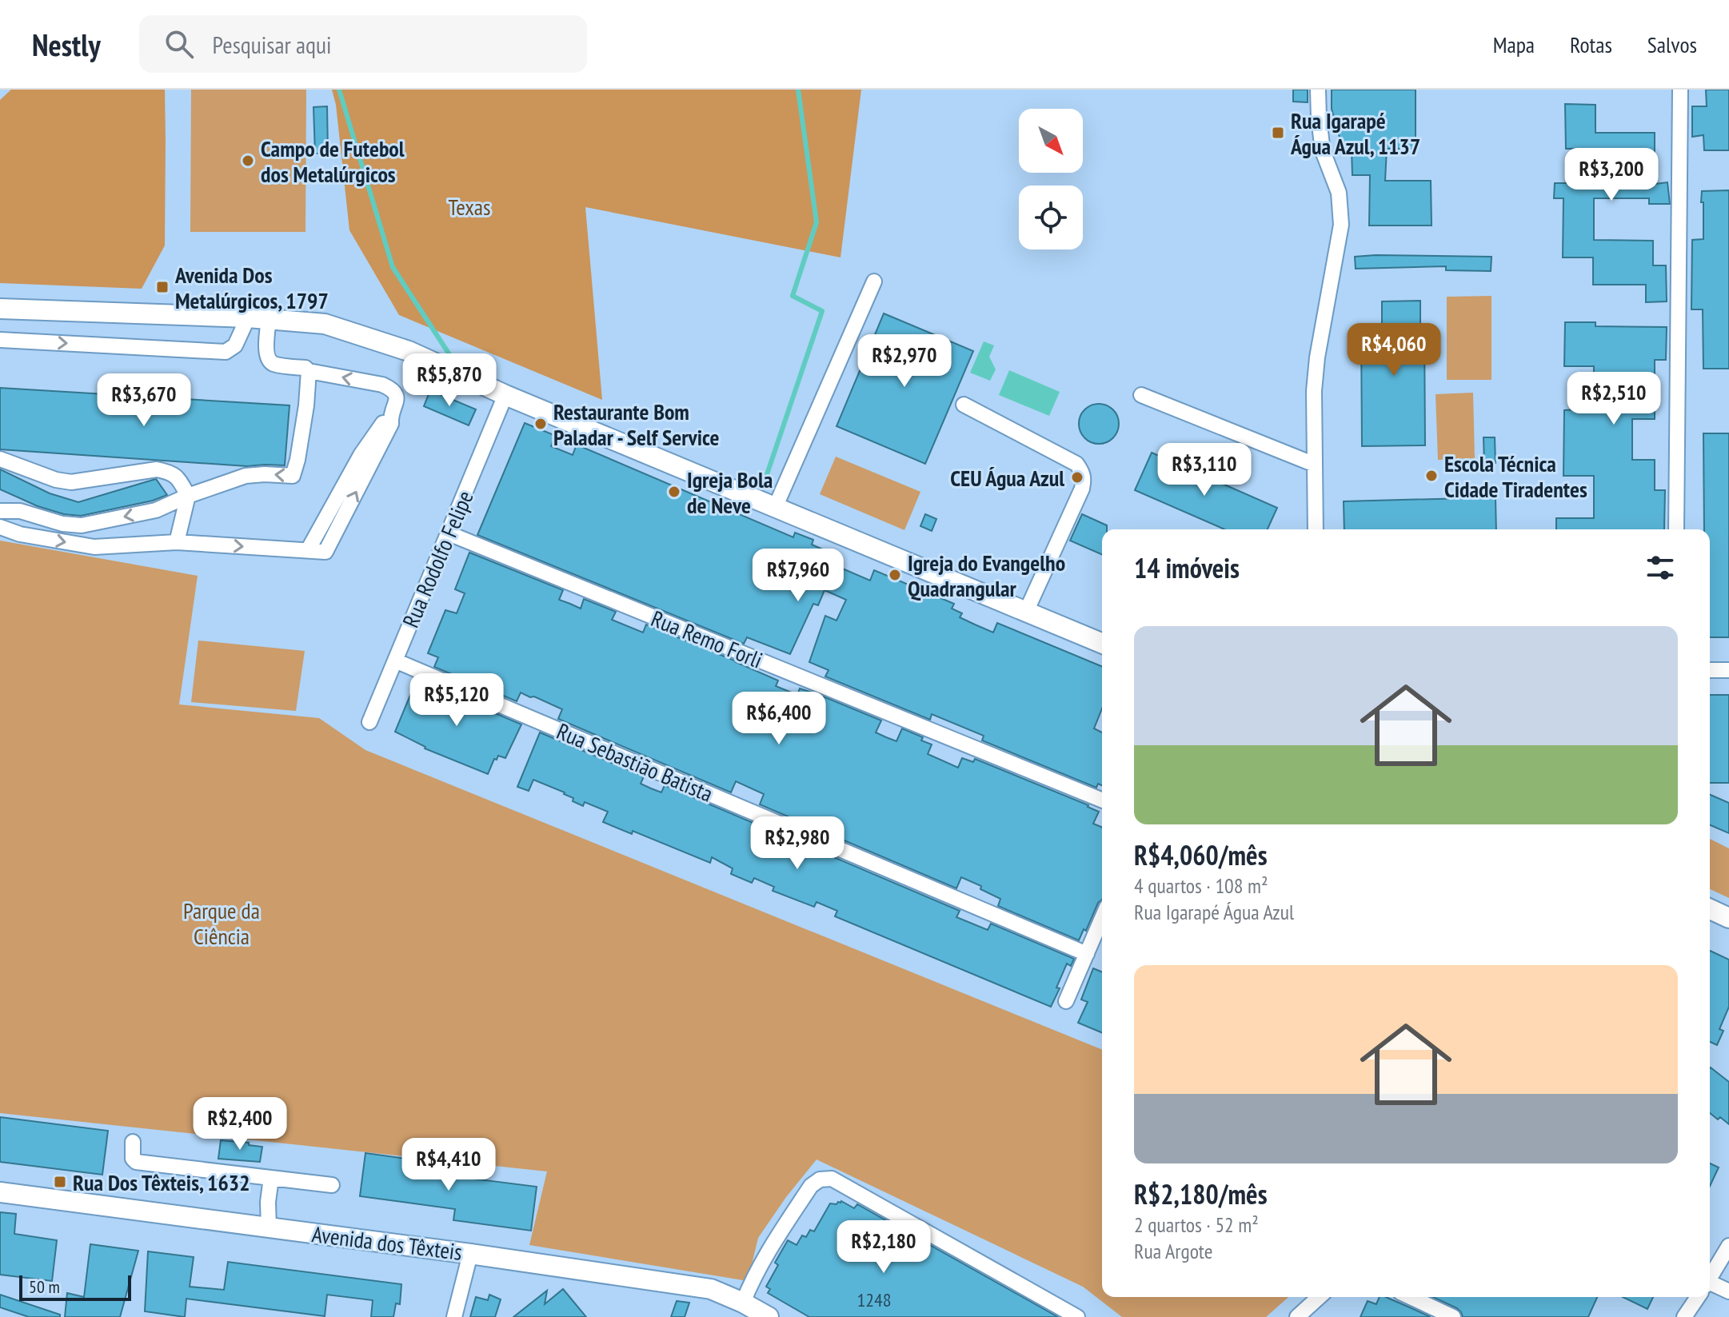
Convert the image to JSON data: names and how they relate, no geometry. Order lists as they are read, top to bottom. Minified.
{"streets":{"main road":["Avenida dos Têxteis"],"street":["Rua Rodolfo Felipe","Rua Remo Forli","Rua Sebastião Batista"]},"crossings":[["Rua Rodolfo Felipe","Rua Remo Forli"],["Rua Rodolfo Felipe","Rua Sebastião Batista"]],"parks":["Texas","Parque da Ciência"],"places":{"transit":["Rua Igarapé Água Azul, 1137","Avenida Dos Metalúrgicos, 1797","Rua Dos Têxteis, 1632"],"other":["Campo de Futebol dos Metalúrgicos","Restaurante Bom Paladar - Self Service","Escola Técnica Cidade Tiradentes","CEU Água Azul","Igreja Bola de Neve","Igreja do Evangelho Quadrangular"]},"house_numbers":["1248"],"scale_bar":"50 m","north":"bottom right","page":{"header":"Nestly","search":"Pesquisar aqui","nav":["Mapa","Rotas","Salvos"],"price":["R$3,200","R$4,060","R$2,970","R$5,870","R$2,510","R$3,670","R$3,110","R$7,960","R$5,120","R$6,400","R$2,980","R$2,400","R$4,410","R$2,180"],"heading":"14 imóveis","list":[{"name":"R$4,060/mês","note":"4 quartos · 108 m² · Rua Igarapé Água Azul"},{"name":"R$2,180/mês","note":"2 quartos · 52 m² · Rua Argote"}],"scale":"50 m"}}
